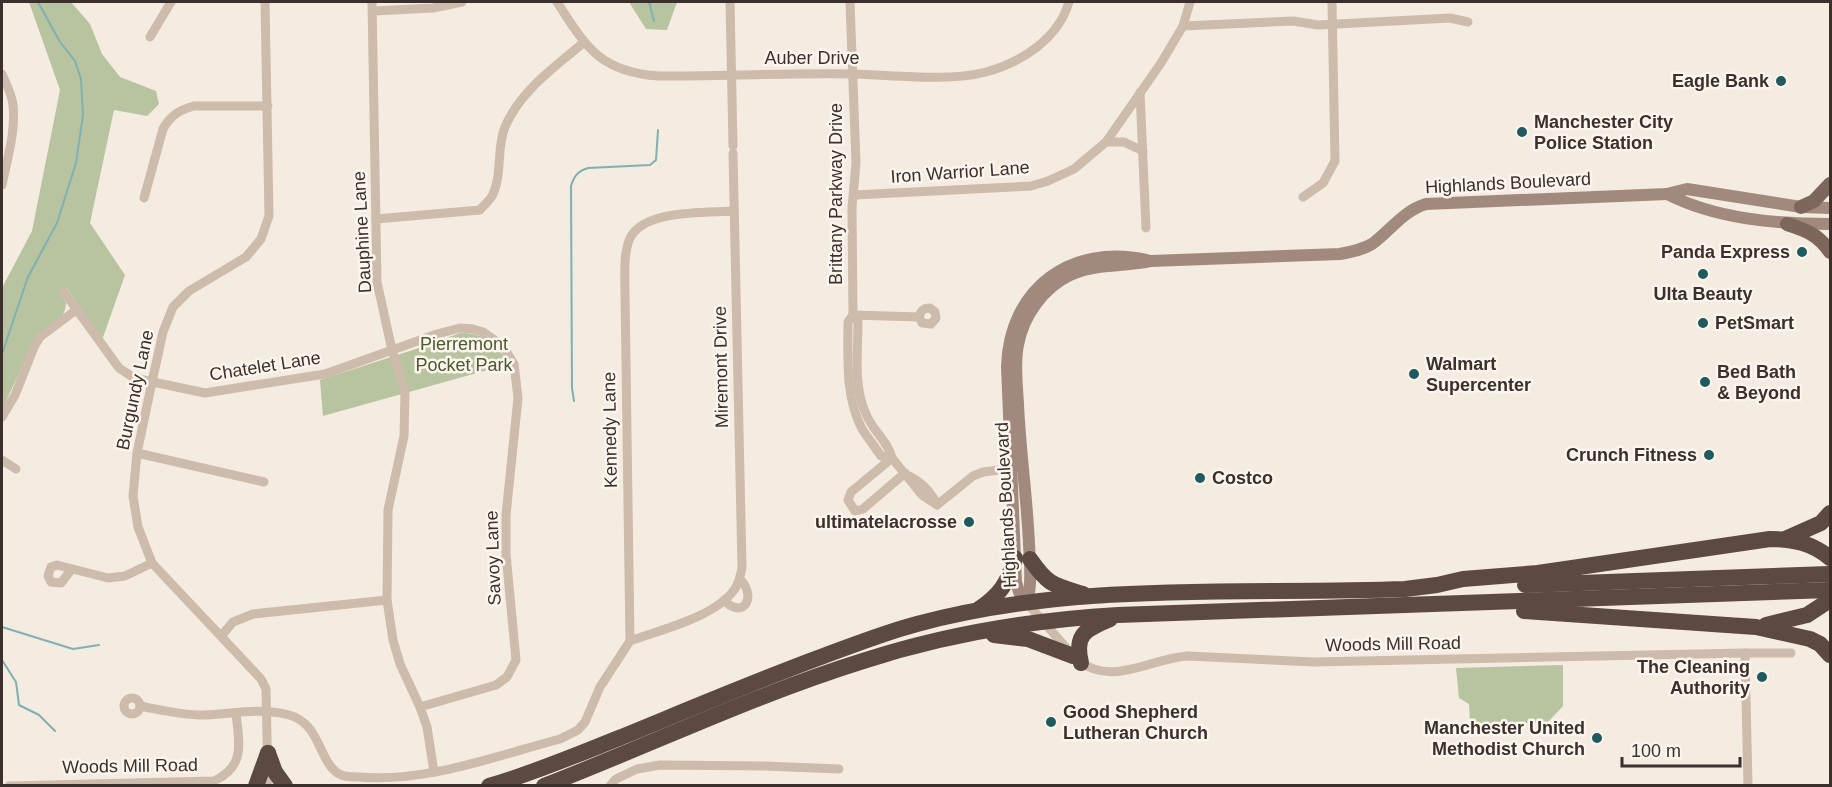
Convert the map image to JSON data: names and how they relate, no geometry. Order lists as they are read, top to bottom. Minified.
{"streets":{"street":["Auber Drive","Iron Warrior Lane","Highlands Boulevard","Brittany Parkway Drive","Dauphine Lane","Chatelet Lane","Miremont Drive","Burgundy Lane","Kennedy Lane","Savoy Lane","Woods Mill Road"]},"crossings":[["Auber Drive","Brittany Parkway Drive"],["Auber Drive","Miremont Drive"],["Iron Warrior Lane","Brittany Parkway Drive"],["Highlands Boulevard","Brittany Parkway Drive"],["Dauphine Lane","Chatelet Lane"],["Dauphine Lane","Savoy Lane"],["Chatelet Lane","Burgundy Lane"],["Chatelet Lane","Savoy Lane"],["Miremont Drive","Kennedy Lane"]],"parks":["Pierremont Pocket Park"],"places":["Eagle Bank","Manchester City Police Station","Panda Express","Ulta Beauty","PetSmart","Walmart Supercenter","Bed Bath & Beyond","Crunch Fitness","Costco","ultimatelacrosse","The Cleaning Authority","Good Shepherd Lutheran Church","Manchester United Methodist Church"],"scale_bar":"100 m"}
